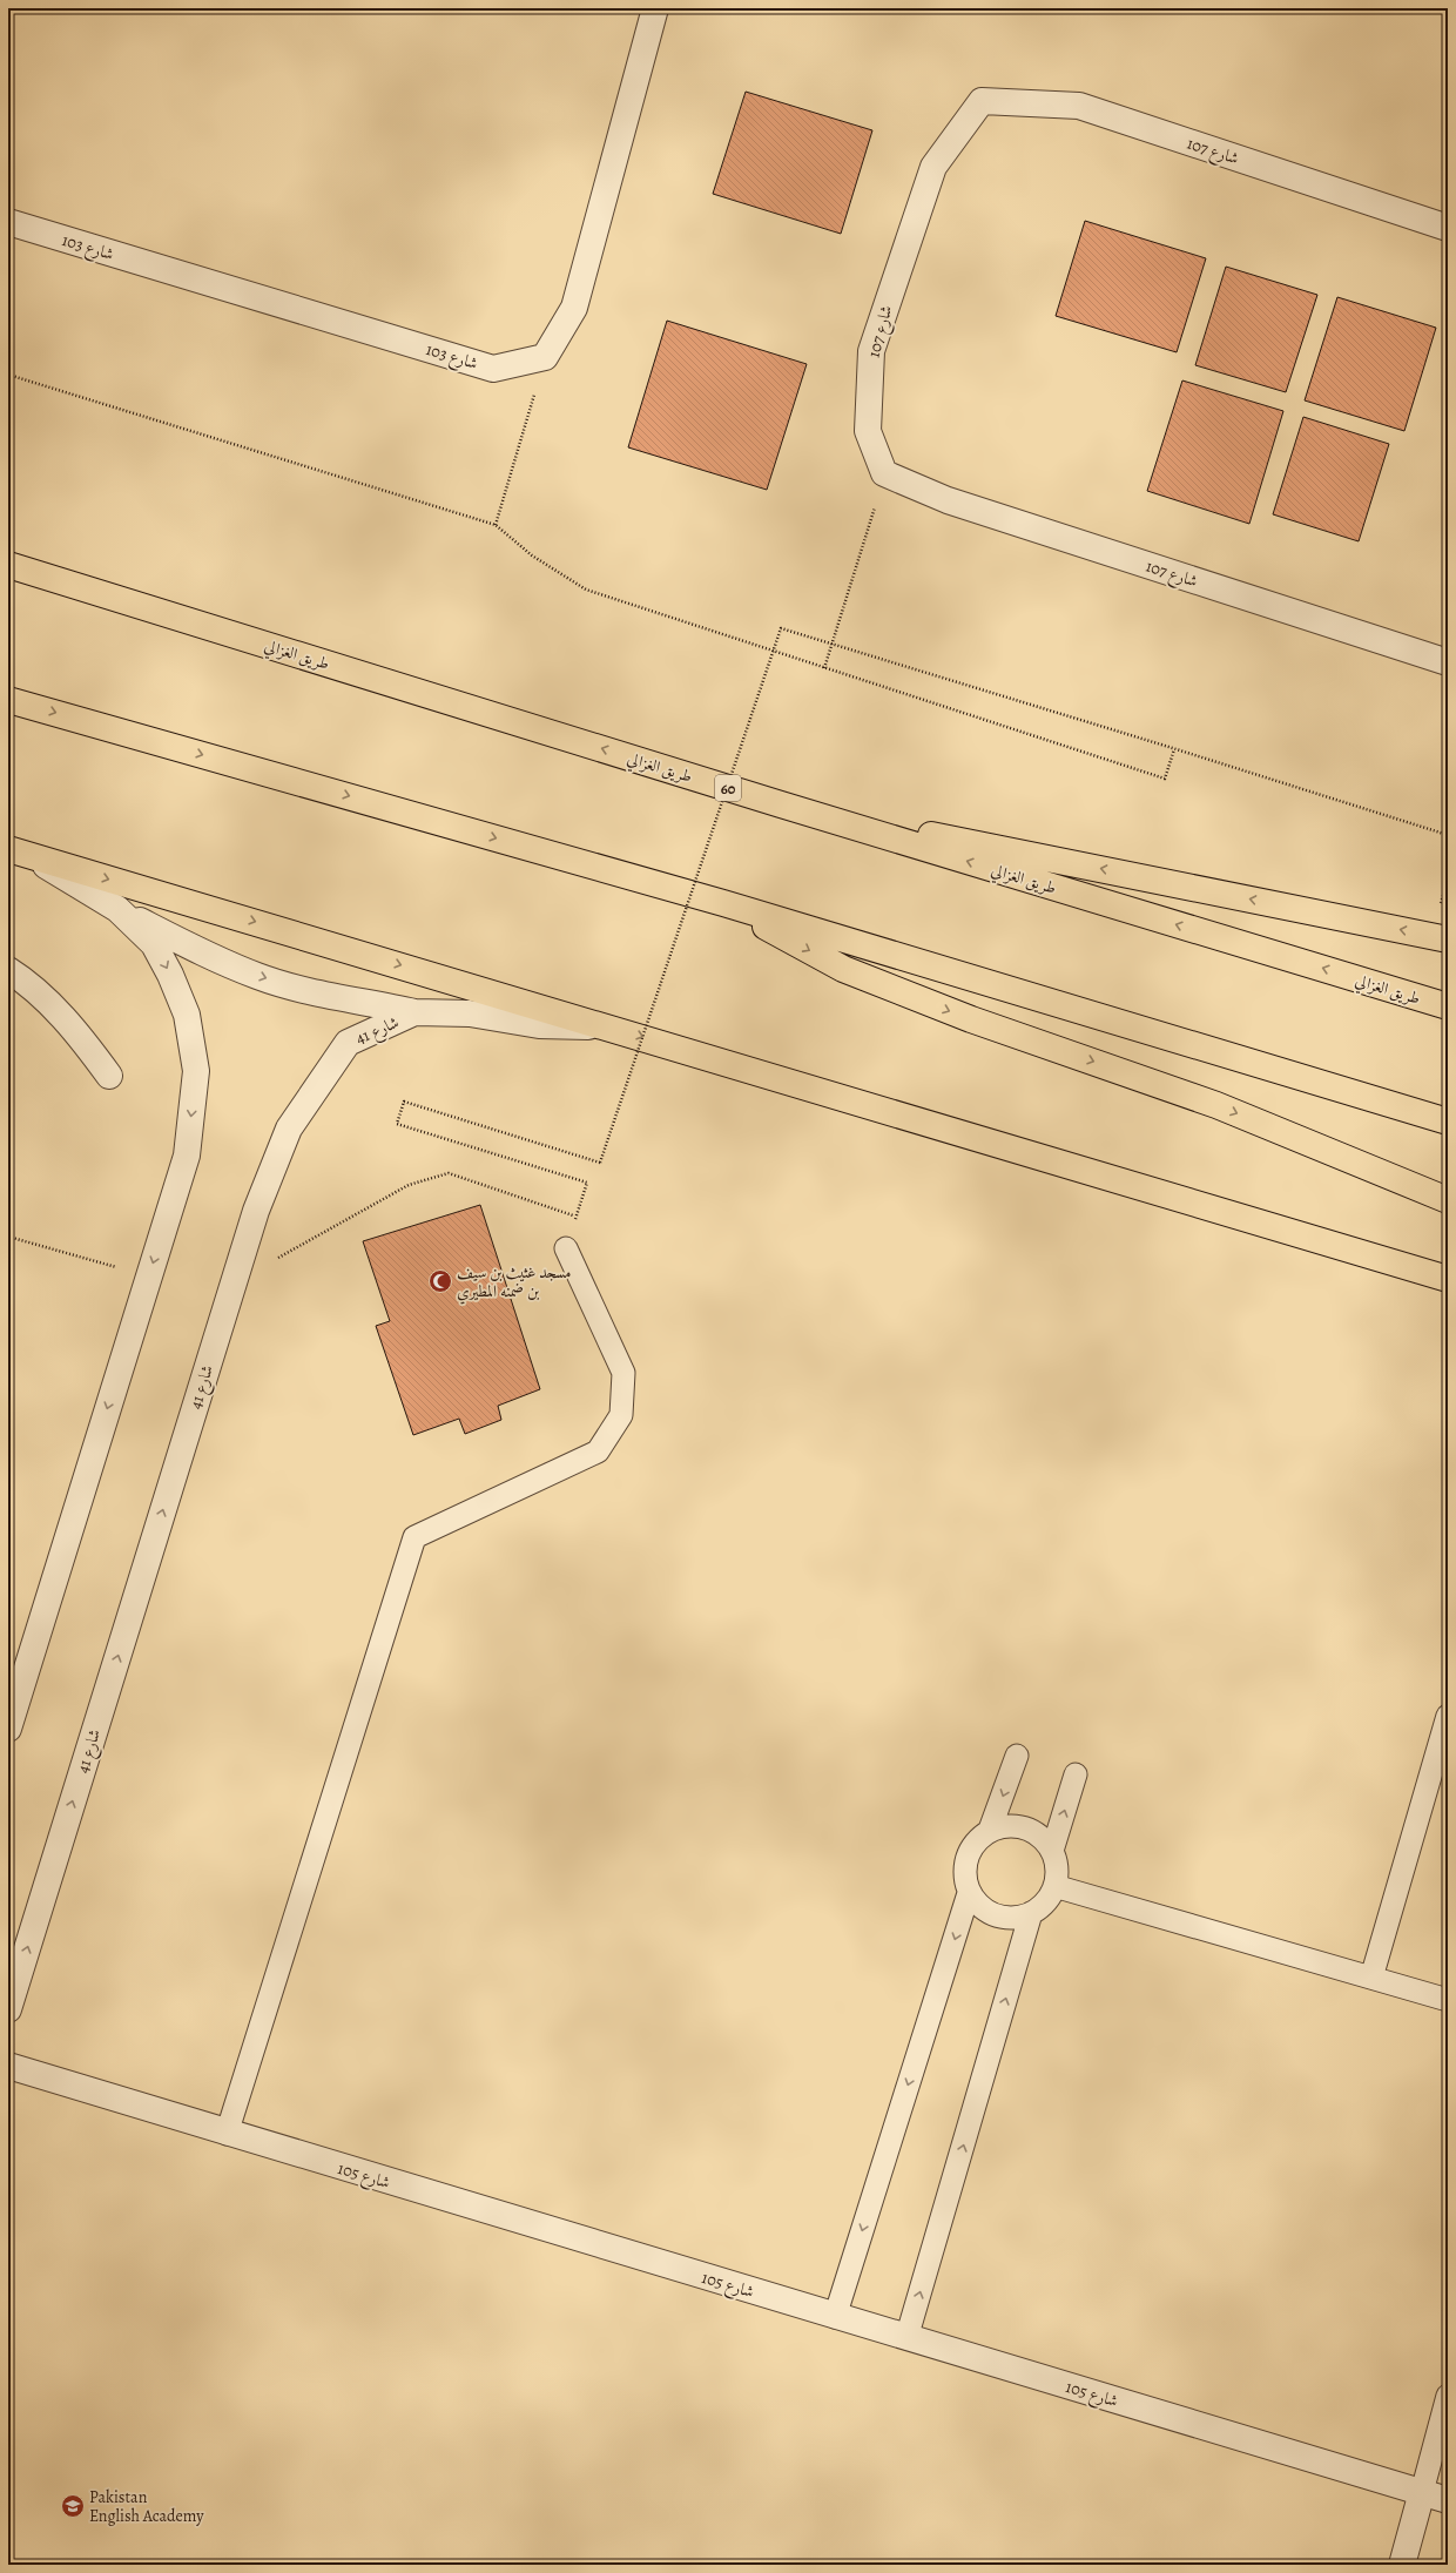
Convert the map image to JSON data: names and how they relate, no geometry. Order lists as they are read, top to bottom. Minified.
{"streets":{"main road":["طريق الغزالي","60"],"street":["شارع 107","شارع 103","شارع 41","شارع 105"]},"places":{"mosque":["مسجد غثيث بن سيف بن ضمنه المطيري"],"school or university":["Pakistan English Academy"]}}
